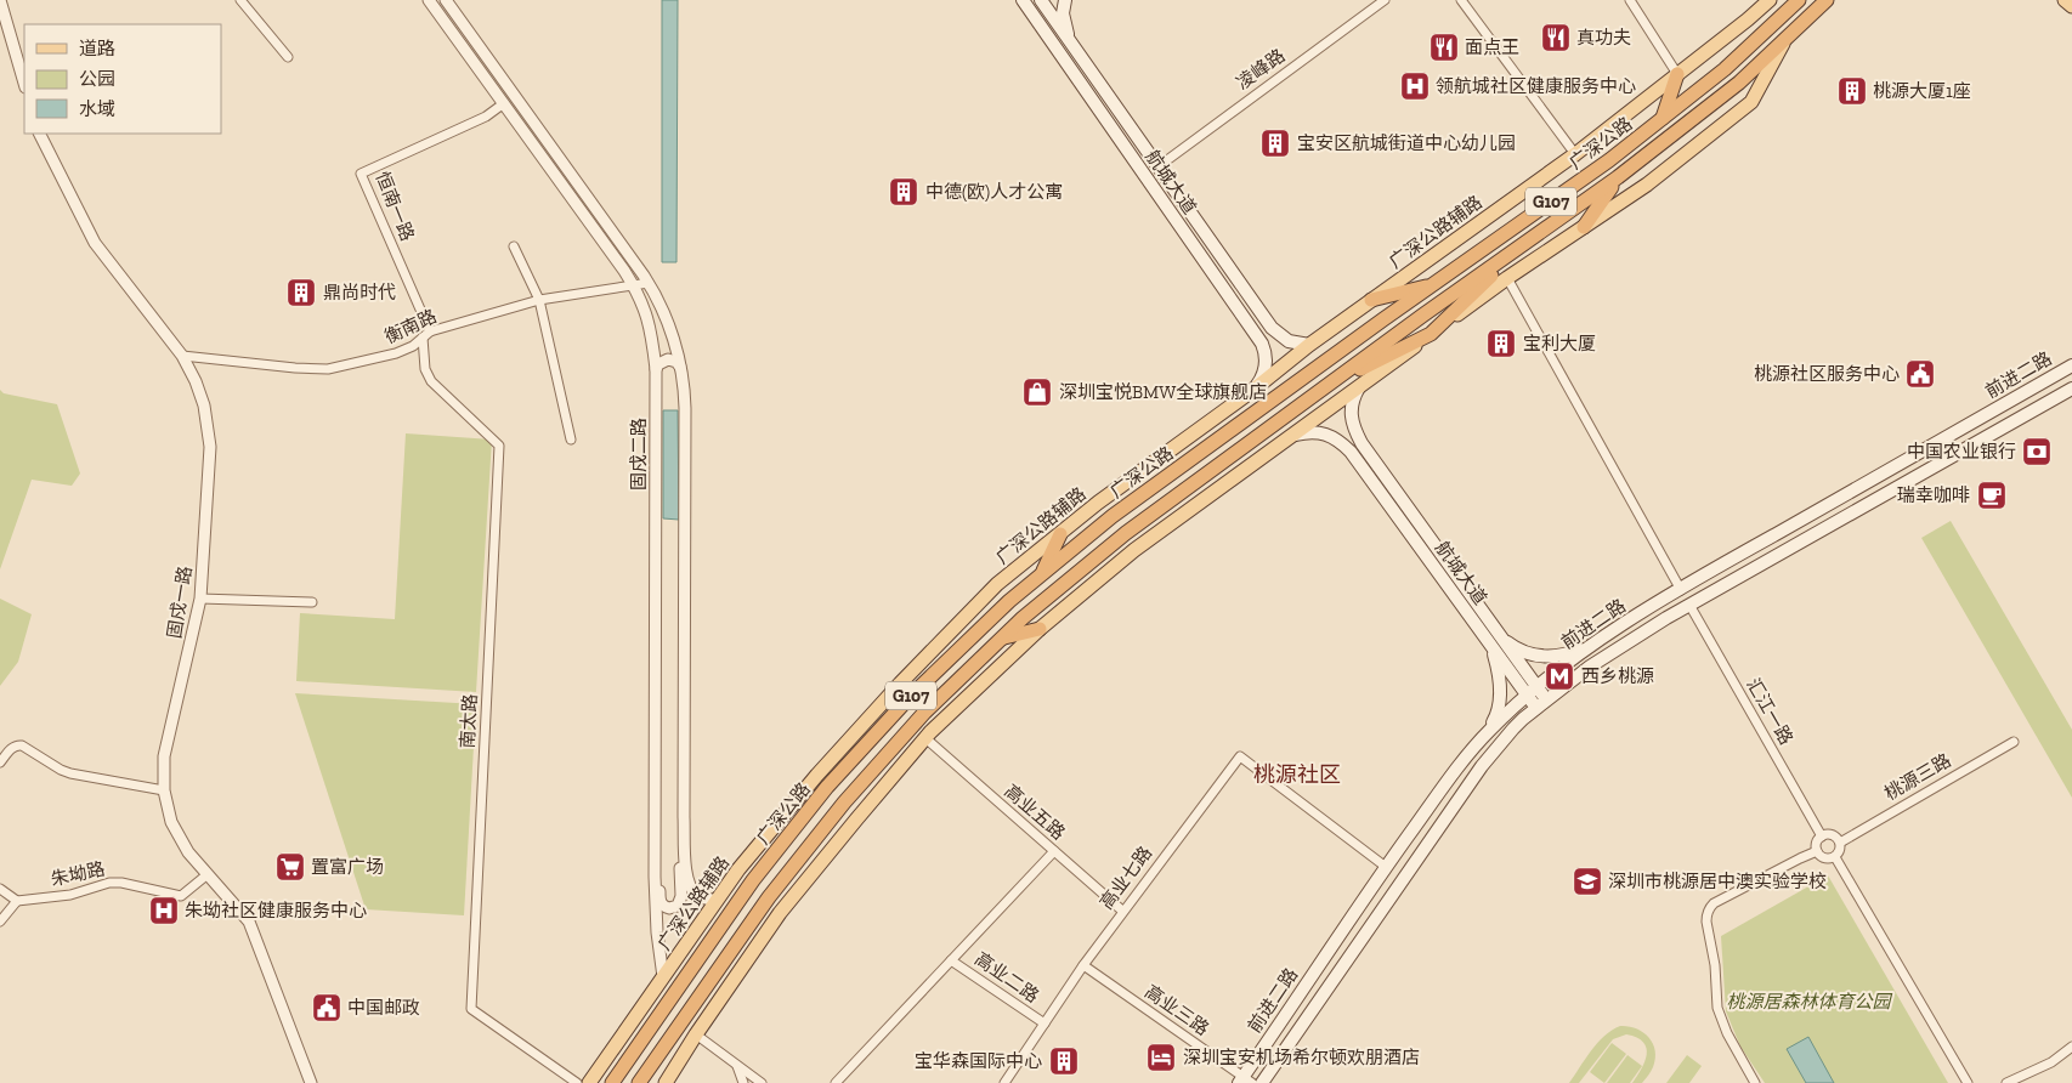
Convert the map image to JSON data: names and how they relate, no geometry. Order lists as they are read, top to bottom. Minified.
{"streets":{"highway":["广深公路","G107"],"main road":["航城大道","广深公路辅路","前进二路"],"street":["凌峰路","恒南一路","衡南路","固戍二路","固戍一路","汇江一路","南太路","桃源三路","高业五路","朱坳路","高业七路","高业二路","高业三路"]},"crossings":[["凌峰路","航城大道"],["航城大道","广深公路辅路"],["航城大道","前进二路"],["恒南一路","衡南路"],["恒南一路","固戍二路"],["恒南一路","南太路"],["广深公路辅路","固戍二路"],["衡南路","固戍二路"],["衡南路","固戍一路"],["衡南路","南太路"],["前进二路","汇江一路"],["前进二路","高业七路"],["前进二路","高业三路"],["固戍一路","朱坳路"],["汇江一路","桃源三路"],["高业五路","高业七路"],["高业七路","高业二路"],["高业七路","高业三路"]],"districts":["桃源社区"],"parks":["桃源居森林体育公园"],"places":{"restaurant":["真功夫","面点王"],"hospital":["领航城社区健康服务中心","朱坳社区健康服务中心"],"building":["桃源大厦1座","宝安区航城街道中心幼儿园","中德(欧)人才公寓","鼎尚时代","宝利大厦","宝华森国际中心"],"public building":["桃源社区服务中心","中国邮政"],"shop":["深圳宝悦BMW全球旗舰店"],"bank":["中国农业银行"],"cafe":["瑞幸咖啡"],"metro station":["西乡桃源"],"supermarket":["置富广场"],"school or university":["深圳市桃源居中澳实验学校"],"hotel":["深圳宝安机场希尔顿欢朋酒店"]},"legend":["道路","公园","水域"]}
